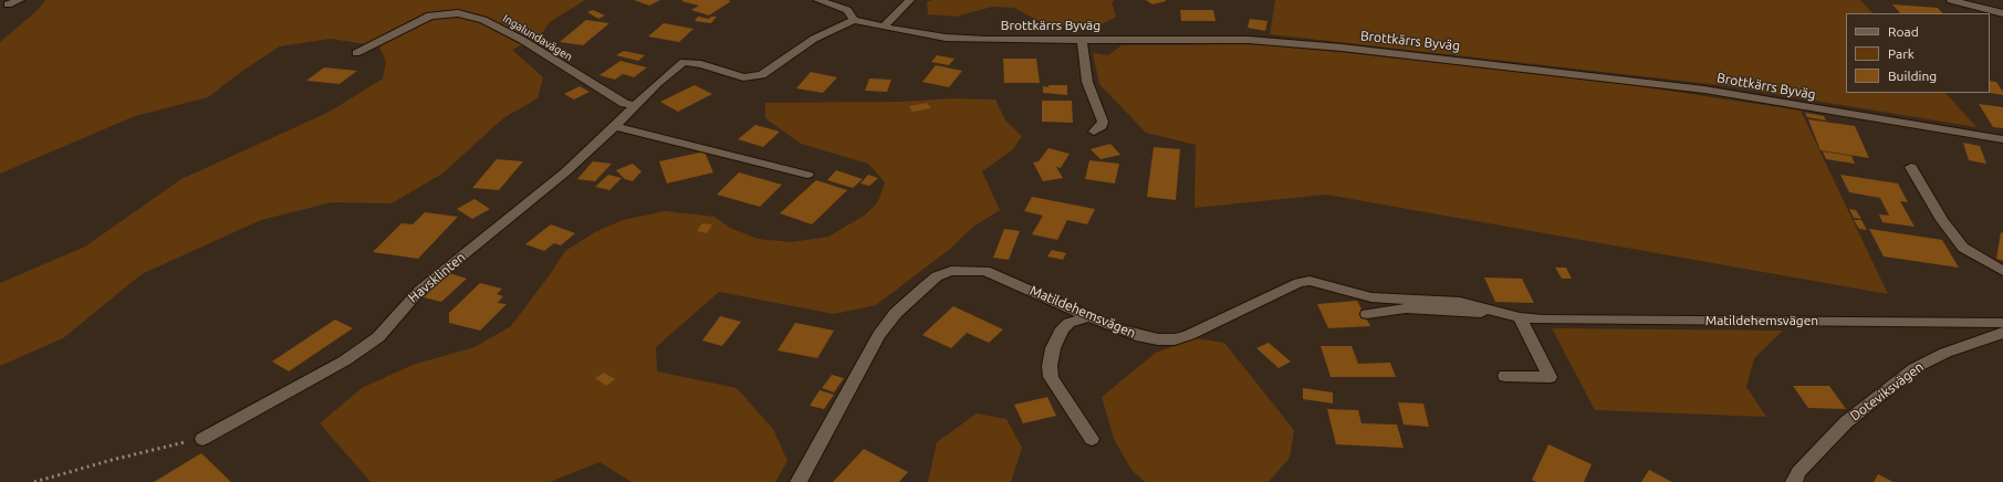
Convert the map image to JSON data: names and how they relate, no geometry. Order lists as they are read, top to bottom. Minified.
{"streets":{"street":["Brottkärrs Byväg","Ingalundavägen","Havsklinten","Matildehemsvägen","Doteviksvägen"]},"crossings":[["Brottkärrs Byväg","Havsklinten"],["Ingalundavägen","Havsklinten"]],"legend":["Road","Park","Building"]}
